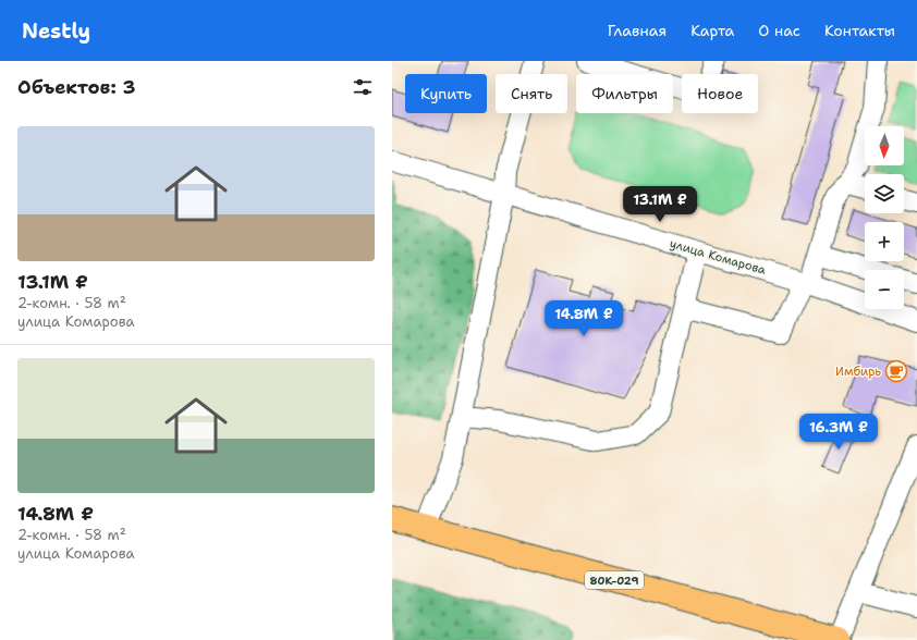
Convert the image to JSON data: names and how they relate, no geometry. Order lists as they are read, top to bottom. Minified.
{"streets":{"main road":["80К-029"],"street":["улица Комарова"]},"places":{"cafe":["Имбирь"]},"north":"bottom","page":{"header":"Nestly","nav":["Главная","Карта","О нас","Контакты"],"heading":"Объектов: 3","chip":["Купить","Снять","Фильтры","Новое"],"list":[{"name":"13.1M ₽","note":"2-комн. · 58 m² · улица Комарова"},{"name":"14.8M ₽","note":"2-комн. · 58 m² · улица Комарова"}],"map_buttons":["+","−"],"price":["13.1M ₽","14.8M ₽","16.3M ₽"]}}
